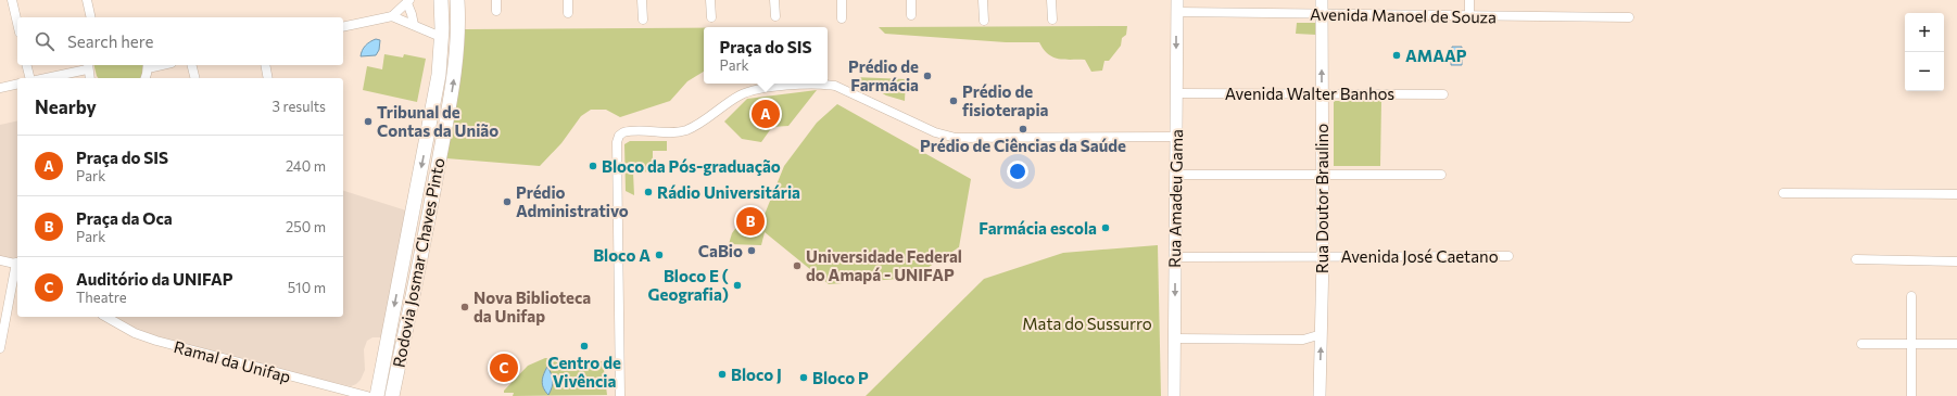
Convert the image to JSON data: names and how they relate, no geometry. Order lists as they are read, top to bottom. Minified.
{"streets":{"main road":["Rodovia Josmar Chaves Pinto"],"street":["Avenida Manoel de Souza","Avenida Walter Banhos","Rua Amadeu Gama","Rua Doutor Braulino","Avenida José Caetano","Ramal da Unifap"]},"crossings":[["Avenida Manoel de Souza","Rua Amadeu Gama"],["Avenida Manoel de Souza","Rua Doutor Braulino"],["Avenida Walter Banhos","Rua Amadeu Gama"],["Avenida Walter Banhos","Rua Doutor Braulino"],["Rua Amadeu Gama","Avenida José Caetano"],["Rua Doutor Braulino","Avenida José Caetano"]],"one_way":["Rua Amadeu Gama","Rua Doutor Braulino"],"parks":["Mata do Sussurro"],"places":["AMAAP","Prédio de Farmácia","Prédio de fisioterapia","Tribunal de Contas da União","Prédio de Ciências da Saúde","Bloco da Pós-graduação","Rádio Universitária","Prédio Administrativo","Farmácia escola","CaBio","Bloco A","Universidade Federal do Amapá - UNIFAP","Bloco E ( Geografia)","Nova Biblioteca da Unifap","Centro de Vivência","Bloco J","Bloco P"],"page":{"map_buttons":["+","−"],"search":"Search here","popup":["Praça do SIS","Park"],"heading":["Nearby","3 results"],"pins":["A","B","C"],"list":[{"mark":"A","name":"Praça do SIS","note":"Park","value":"240 m"},{"mark":"B","name":"Praça da Oca","note":"Park","value":"250 m"},{"mark":"C","name":"Auditório da UNIFAP","note":"Theatre","value":"510 m"}]}}
